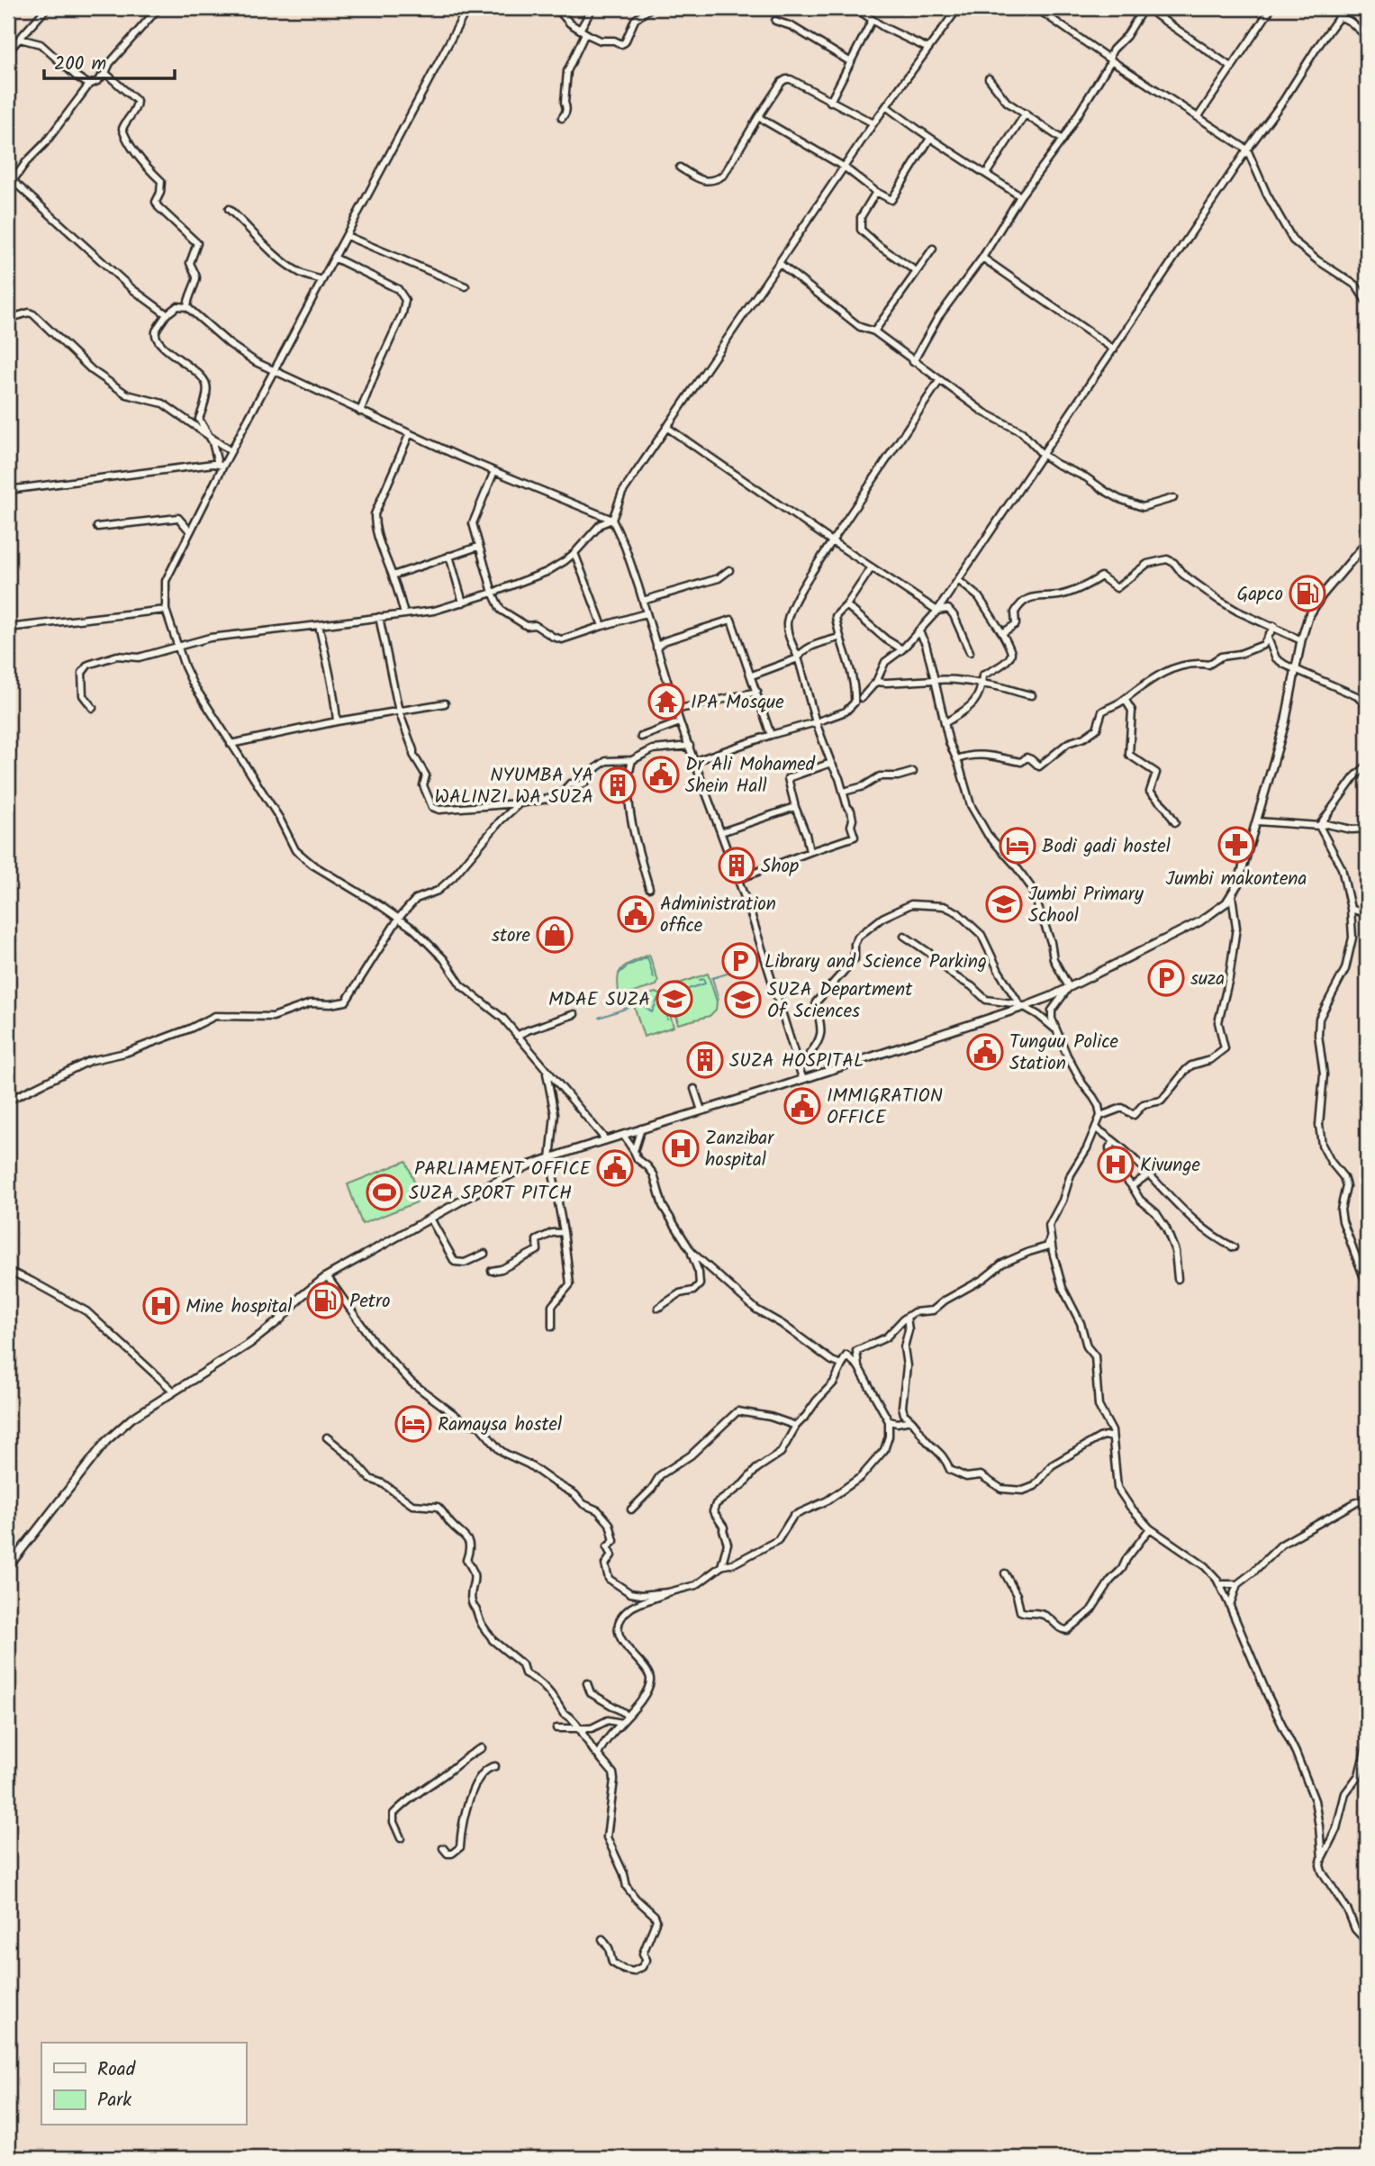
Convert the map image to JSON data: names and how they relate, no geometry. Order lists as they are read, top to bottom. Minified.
{"places":{"fuel station":["Gapco","Petro"],"temple":["IPA Mosque"],"public building":["Dr Ali Mohamed Shein Hall","Administration office","Tunguu Police Station","IMMIGRATION OFFICE","PARLIAMENT OFFICE"],"building":["NYUMBA YA WALINZI WA SUZA","Shop","SUZA HOSPITAL"],"pharmacy":["Jumbi makontena"],"hotel":["Bodi gadi hostel","Ramaysa hostel"],"school or university":["Jumbi Primary School","MDAE SUZA","SUZA Department Of Sciences"],"shop":["store"],"parking":["Library and Science Parking","suza"],"hospital":["Zanzibar hospital","Kivunge","Mine hospital"],"sports":["SUZA SPORT PITCH"]},"legend":["Road","Park"],"scale_bar":"200 m"}
